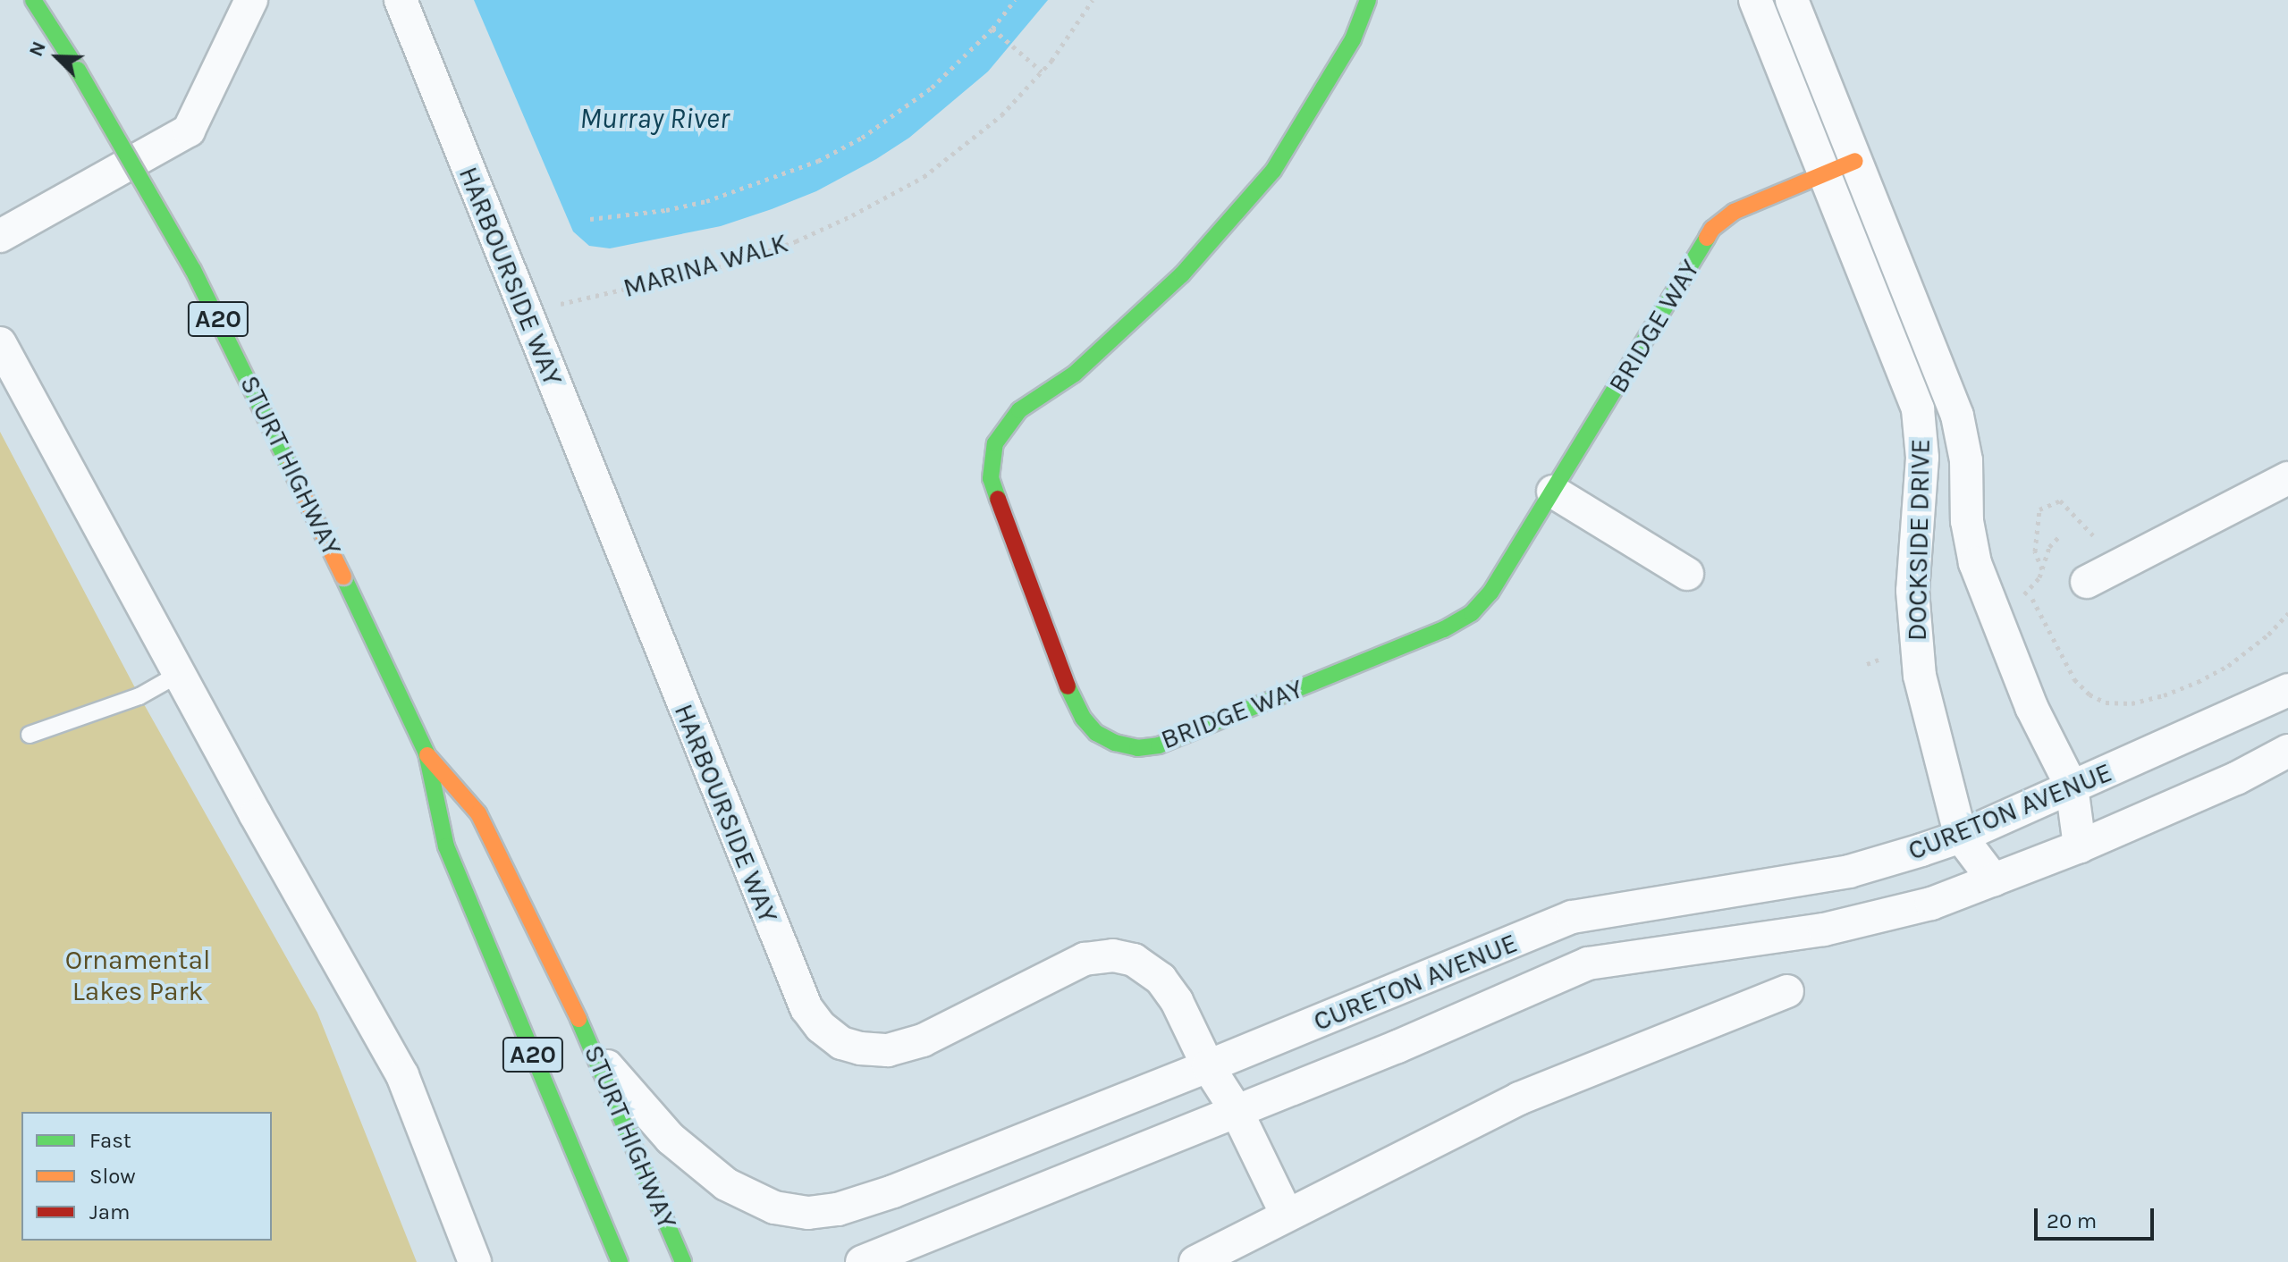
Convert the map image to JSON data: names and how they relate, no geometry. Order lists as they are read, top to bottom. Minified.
{"streets":{"main road":["A20","BRIDGE WAY","STURT HIGHWAY"],"street":["HARBOURSIDE WAY","DOCKSIDE DRIVE","CURETON AVENUE"],"path":["MARINA WALK"]},"crossings":[["HARBOURSIDE WAY","CURETON AVENUE"],["BRIDGE WAY","DOCKSIDE DRIVE"],["STURT HIGHWAY","CURETON AVENUE"],["DOCKSIDE DRIVE","CURETON AVENUE"]],"water":["Murray River"],"parks":["Ornamental Lakes Park"],"legend":["Fast","Slow","Jam"],"scale_bar":"20 m","north":"top left"}
